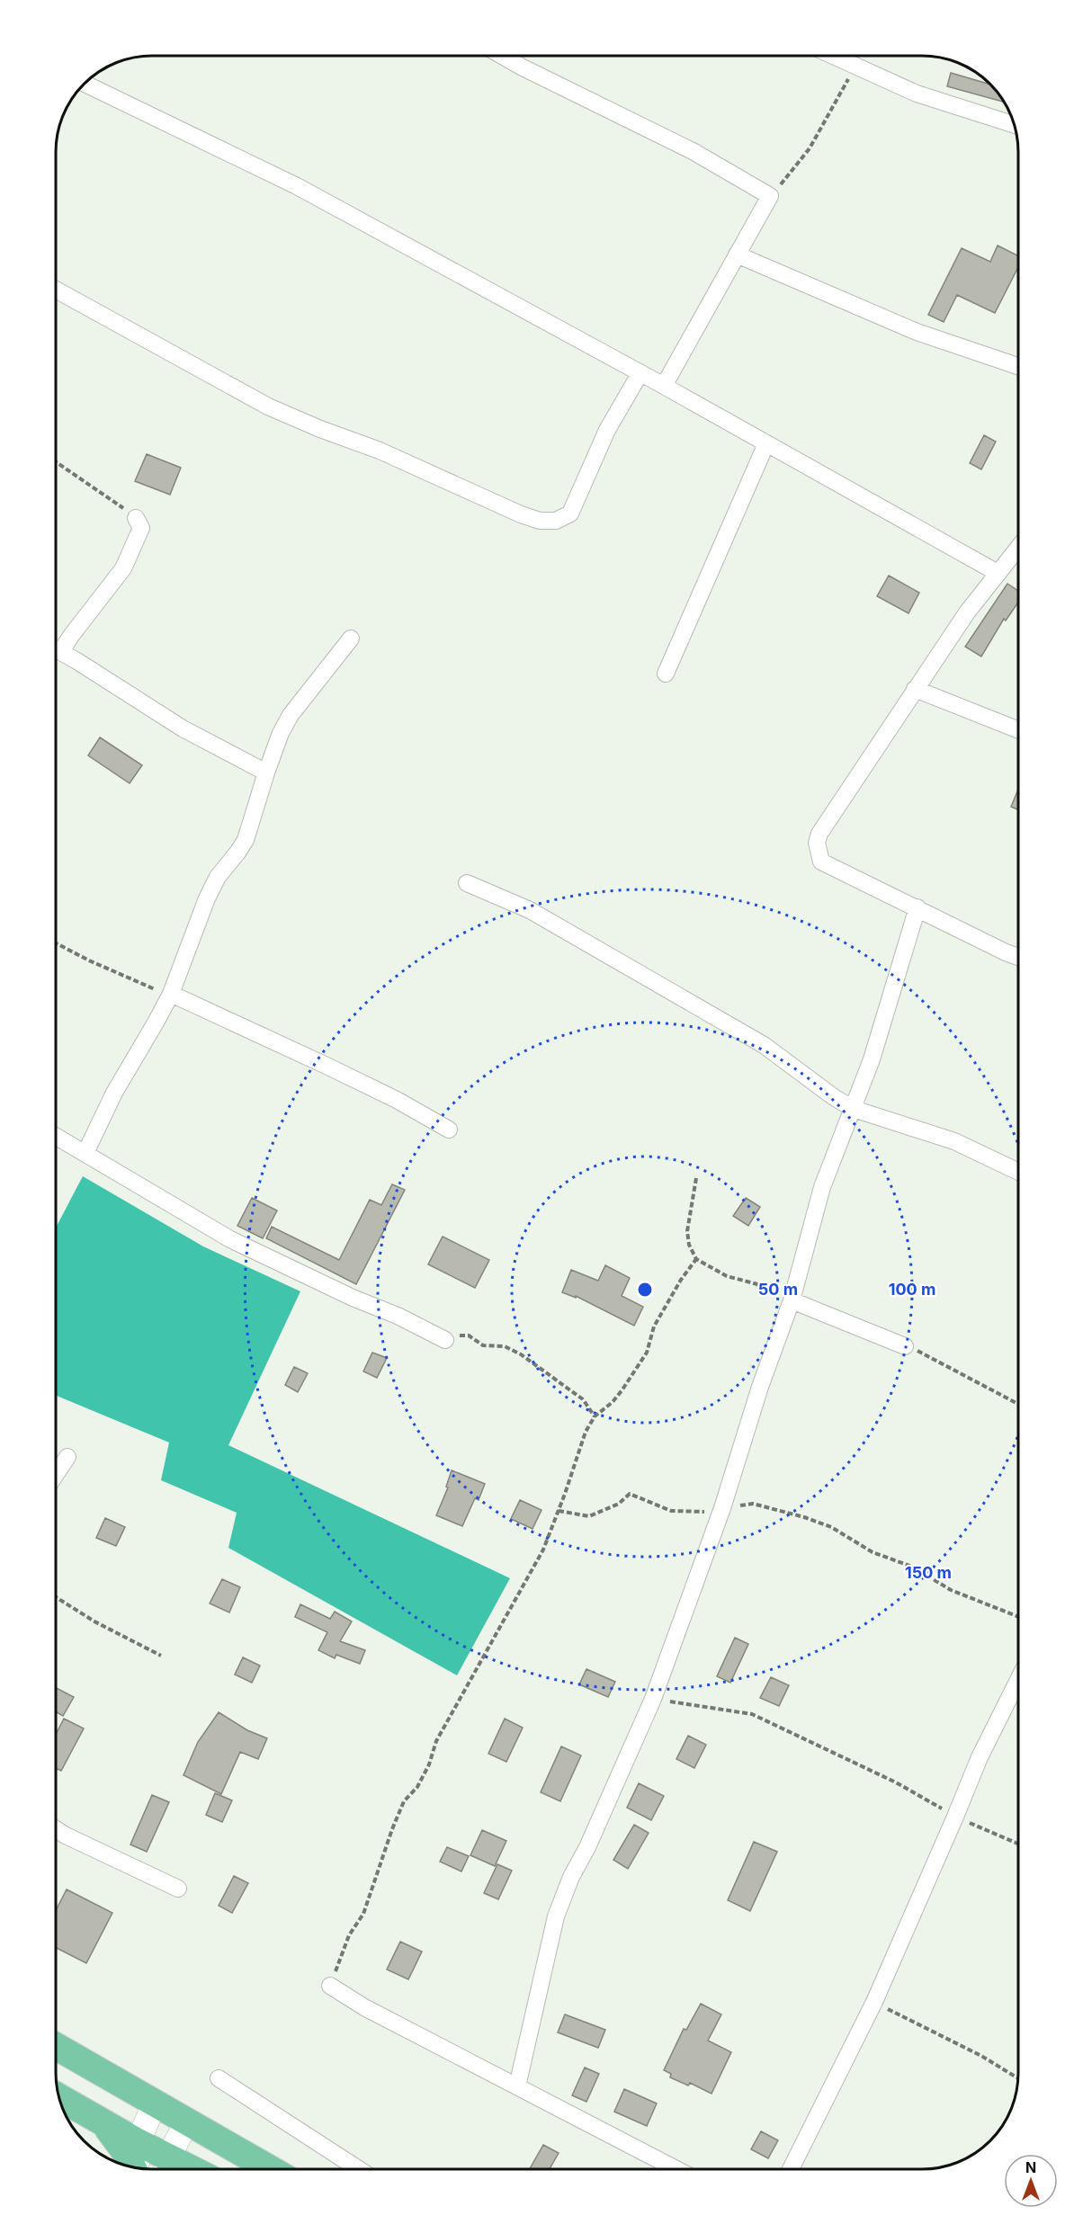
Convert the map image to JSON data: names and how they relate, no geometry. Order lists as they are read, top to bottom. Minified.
{"north":"top","rings":["50 m","100 m","150 m"]}
